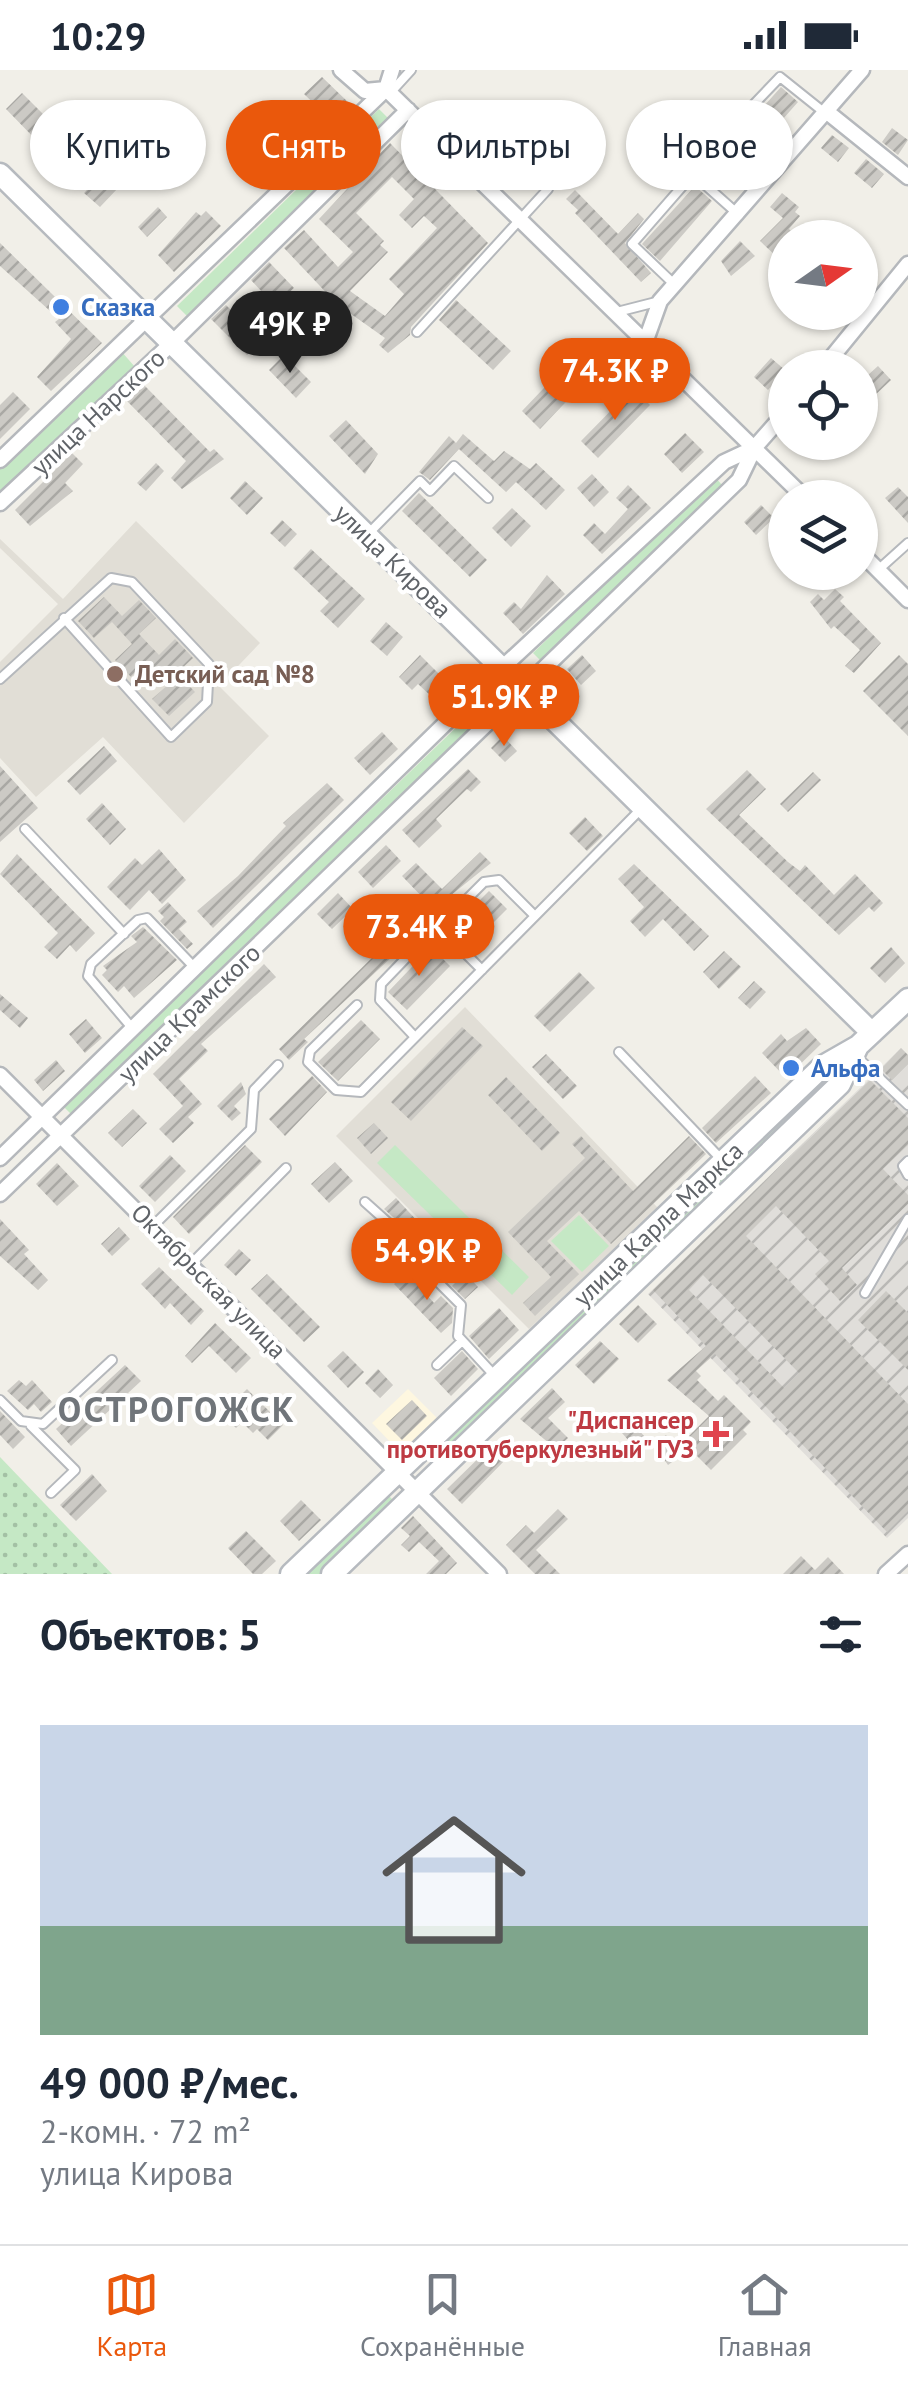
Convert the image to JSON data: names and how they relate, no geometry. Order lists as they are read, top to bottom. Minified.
{"streets":{"main road":["улица Кирова","улица Карла Маркса"],"street":["улица Нарского","улица Крамского","Октябрьская улица"]},"crossings":[["улица Нарского","улица Кирова"],["улица Кирова","улица Крамского"],["улица Кирова","улица Карла Маркса"],["улица Крамского","Октябрьская улица"],["улица Карла Маркса","Октябрьская улица"]],"districts":["ОСТРОГОЖСК"],"places":{"other":["Сказка","Детский сад №8","Альфа"],"health":["\"Диспансер противотуберкулезный\" ГУЗ"]},"north":"right","page":{"status":"10:29","chip":["Купить","Снять","Фильтры","Новое"],"price":["49K ₽","74.3K ₽","51.9K ₽","73.4K ₽","54.9K ₽"],"heading":"Объектов: 5","list":[{"name":"49 000 ₽/мес.","note":"2-комн. · 72 m² · улица Кирова"}],"tabs":["Карта","Сохранённые","Главная"]}}
